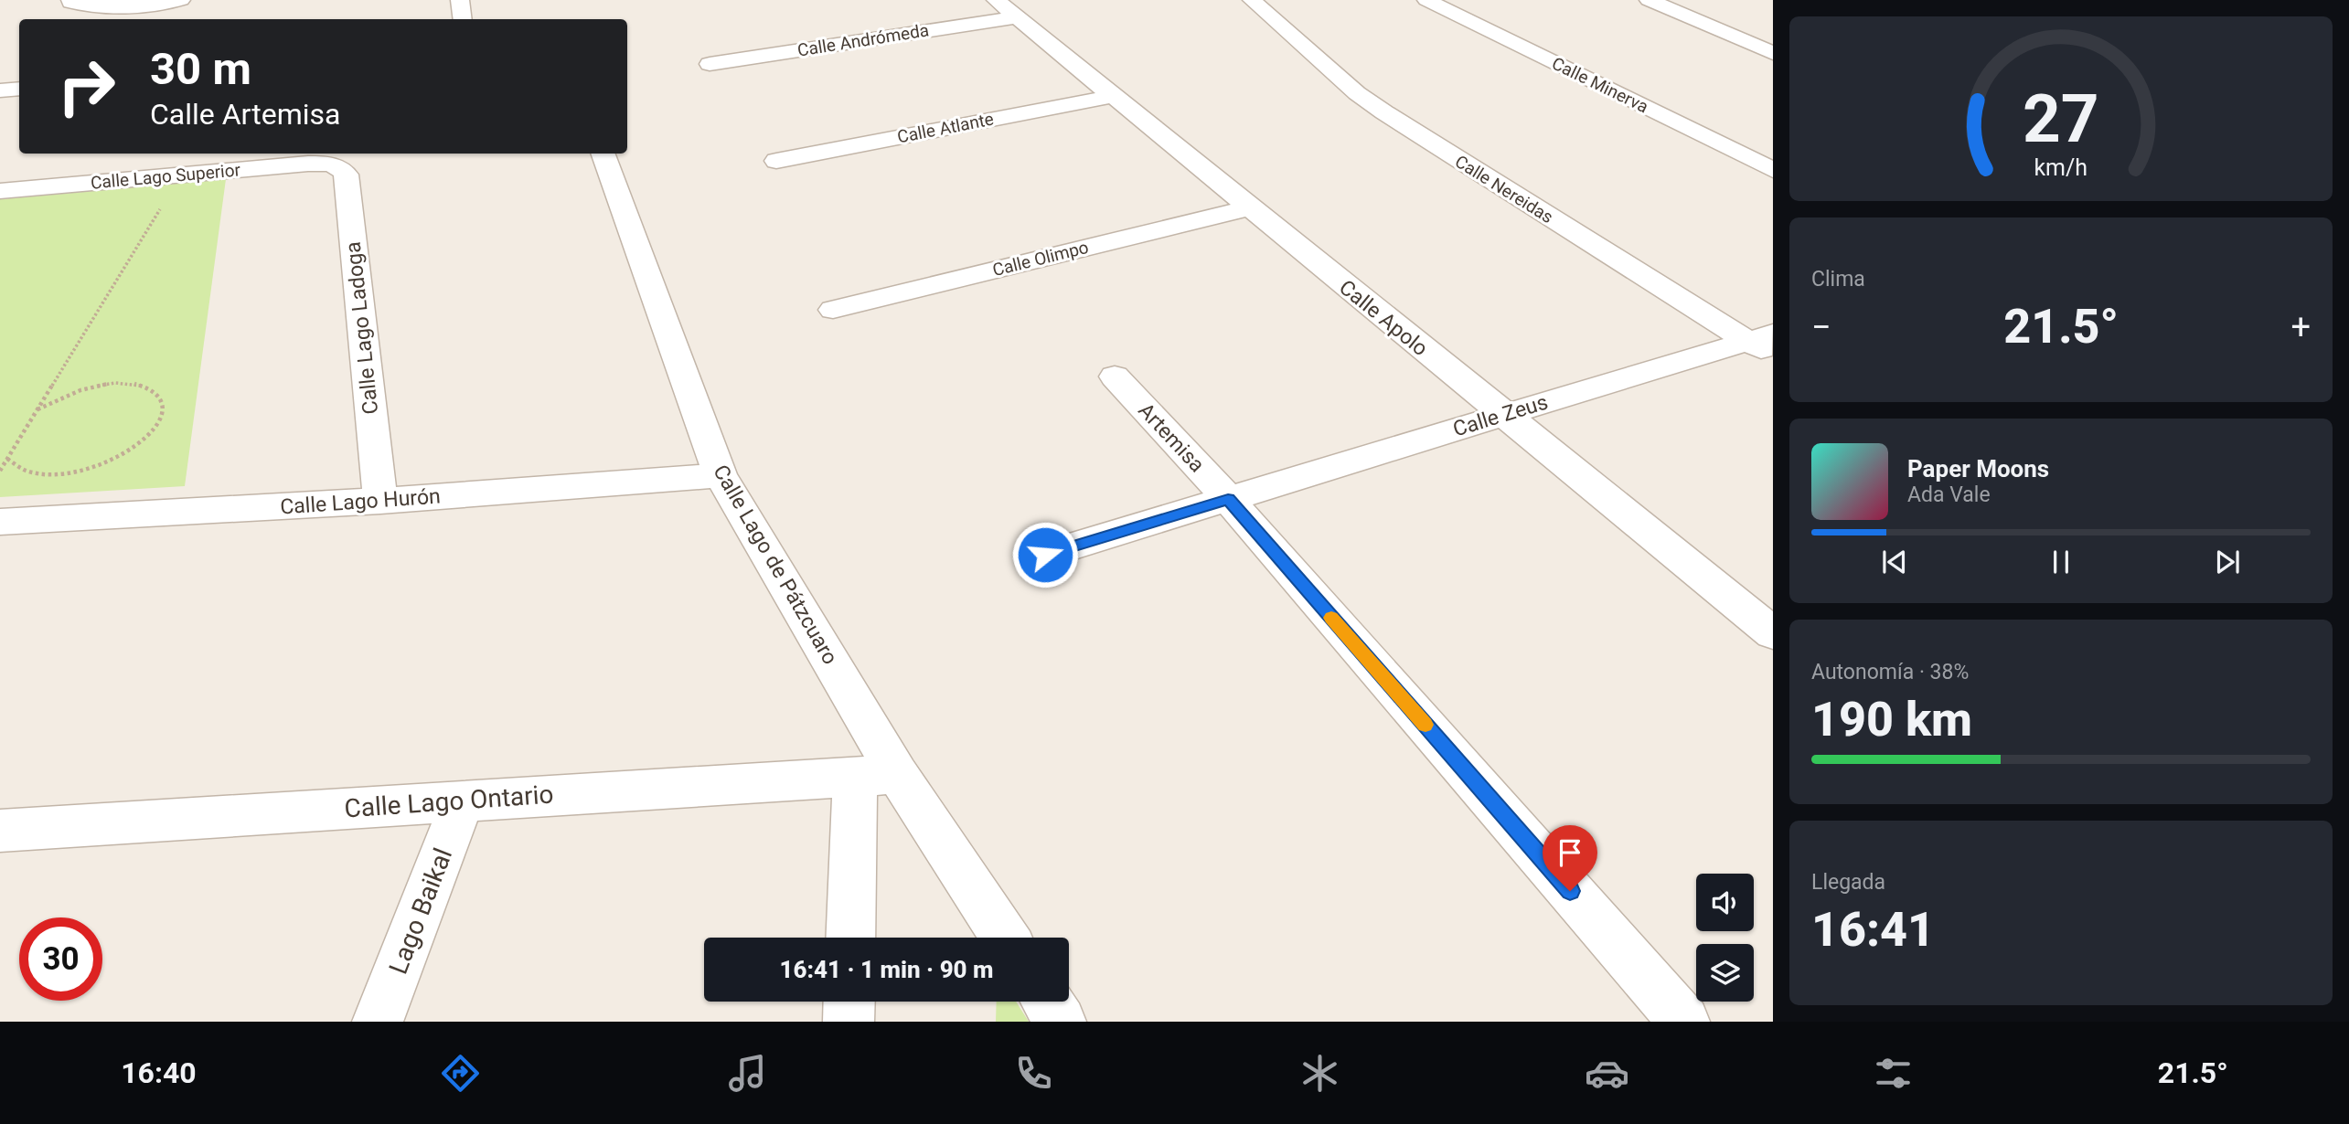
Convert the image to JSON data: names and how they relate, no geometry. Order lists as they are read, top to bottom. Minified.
{"streets":{"street":["Calle Andrómeda","Calle Minerva","Calle Atlante","Calle Lago Superior","Calle Nereidas","Calle Olimpo","Calle Apolo","Calle Lago Ladoga","Calle Zeus","Artemisa","Calle Lago Hurón","Calle Lago de Pátzcuaro","Calle Lago Ontario","Lago Baikal"]},"crossings":[["Calle Andrómeda","Calle Apolo"],["Calle Atlante","Calle Apolo"],["Calle Lago Superior","Calle Lago Ladoga"],["Calle Nereidas","Calle Zeus"],["Calle Olimpo","Calle Apolo"],["Calle Apolo","Calle Zeus"],["Calle Lago Ladoga","Calle Lago Hurón"],["Calle Zeus","Artemisa"],["Calle Lago Hurón","Calle Lago de Pátzcuaro"],["Calle Lago de Pátzcuaro","Calle Lago Ontario"],["Calle Lago Ontario","Lago Baikal"]],"page":{"turn":["30 m","Calle Artemisa"],"tile":["Clima",["Autonomía · 38%","190 km"],["Llegada","16:41"]],"heat":["−","21.5°","+"],"song":["Paper Moons","Ada Vale"],"limit":"30","trip":"16:41 · 1 min · 90 m","tabs":["16:40","21.5°"],"gauge":["27","km/h"]}}
